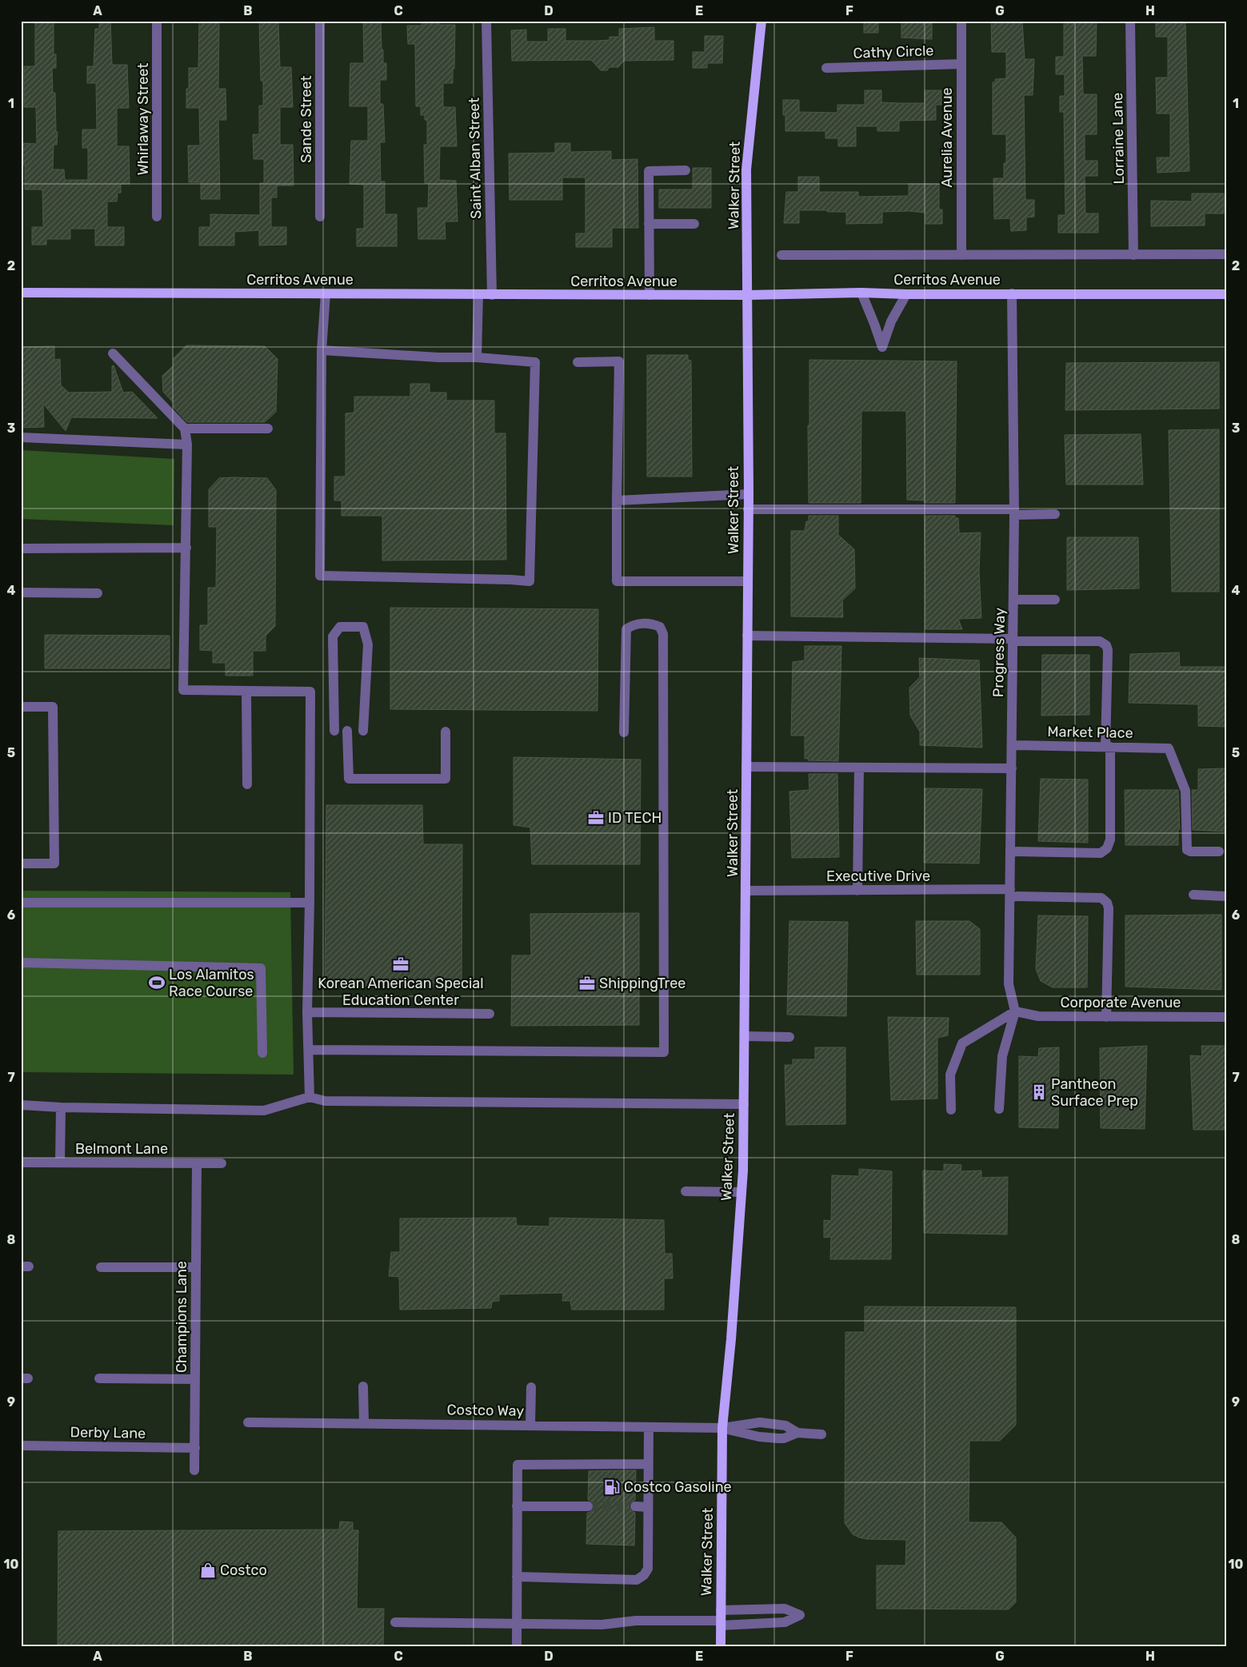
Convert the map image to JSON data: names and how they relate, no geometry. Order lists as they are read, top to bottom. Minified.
{"streets":{"main road":["Walker Street","Cerritos Avenue"],"street":["Cathy Circle","Whirlaway Street","Sande Street","Aurelia Avenue","Lorraine Lane","Saint Alban Street","Progress Way","Market Place","Executive Drive","Corporate Avenue","Belmont Lane","Champions Lane","Costco Way","Derby Lane"]},"crossings":[["Cathy Circle","Aurelia Avenue"],["Saint Alban Street","Cerritos Avenue"],["Walker Street","Cerritos Avenue"],["Walker Street","Executive Drive"],["Walker Street","Costco Way"],["Cerritos Avenue","Progress Way"],["Progress Way","Market Place"],["Progress Way","Executive Drive"],["Progress Way","Corporate Avenue"],["Executive Drive","Corporate Avenue"],["Belmont Lane","Champions Lane"],["Champions Lane","Derby Lane"]],"places":{"office":["ID TECH","Korean American Special Education Center","ShippingTree"],"sports":["Los Alamitos Race Course"],"building":["Pantheon Surface Prep"],"fuel station":["Costco Gasoline"],"shop":["Costco"]},"grid":{"columns":["A","B","C","D","E","F","G","H"],"rows":["1","2","3","4","5","6","7","8","9","10"]}}
